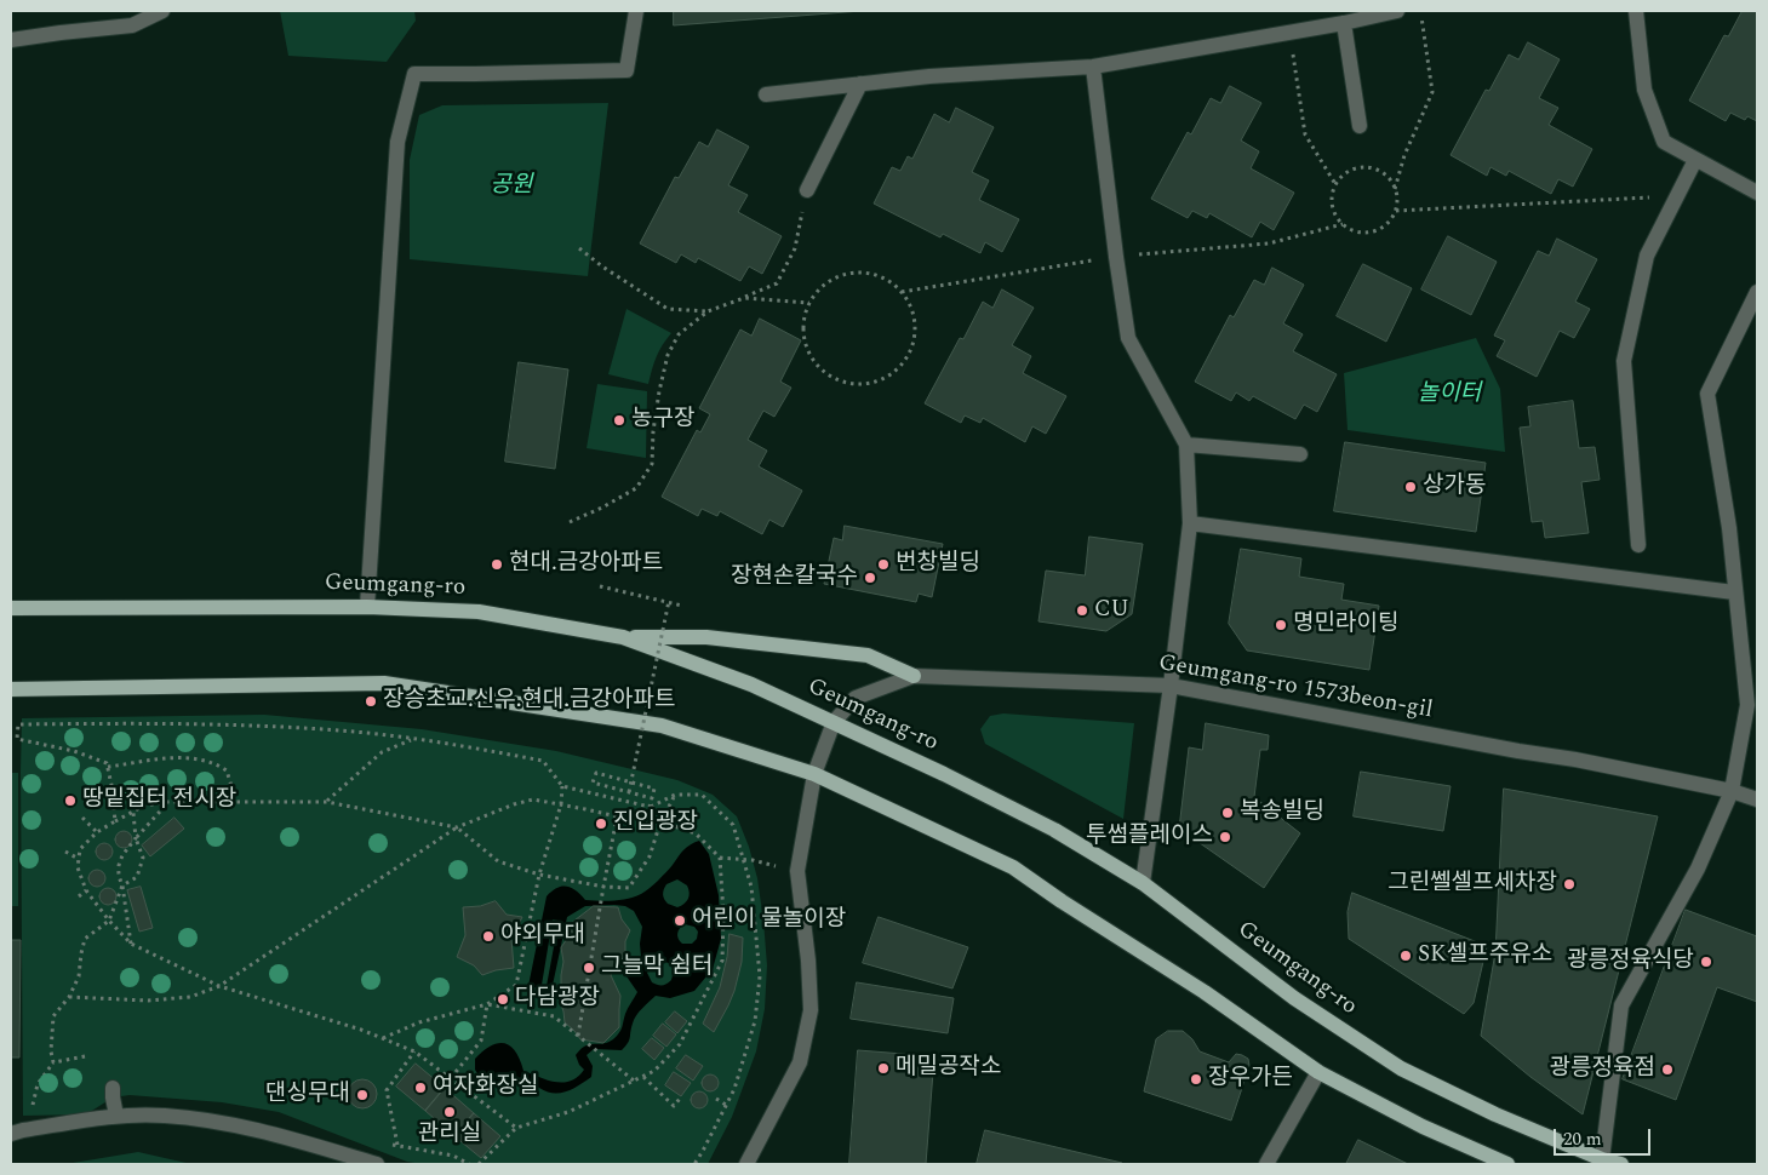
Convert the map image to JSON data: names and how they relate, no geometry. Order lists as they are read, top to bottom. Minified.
{"streets":{"main road":["Geumgang-ro"],"street":["Geumgang-ro 1573beon-gil"]},"crossings":[["Geumgang-ro","Geumgang-ro 1573beon-gil"]],"parks":["공원","놀이터"],"places":["농구장","상가동","현대.금강아파트","번창빌딩","장현손칼국수","CU","명민라이팅","장승초교.신우.현대.금강아파트","땅밑집터 전시장","복송빌딩","진입광장","투썸플레이스","그린쎌셀프세차장","어린이 물놀이장","야외무대","SK셀프주유소","광릉정육식당","그늘막 쉼터","다담광장","메밀공작소","광릉정육점","장우가든","여자화장실","댄싱무대","관리실"],"scale_bar":"20 m"}
